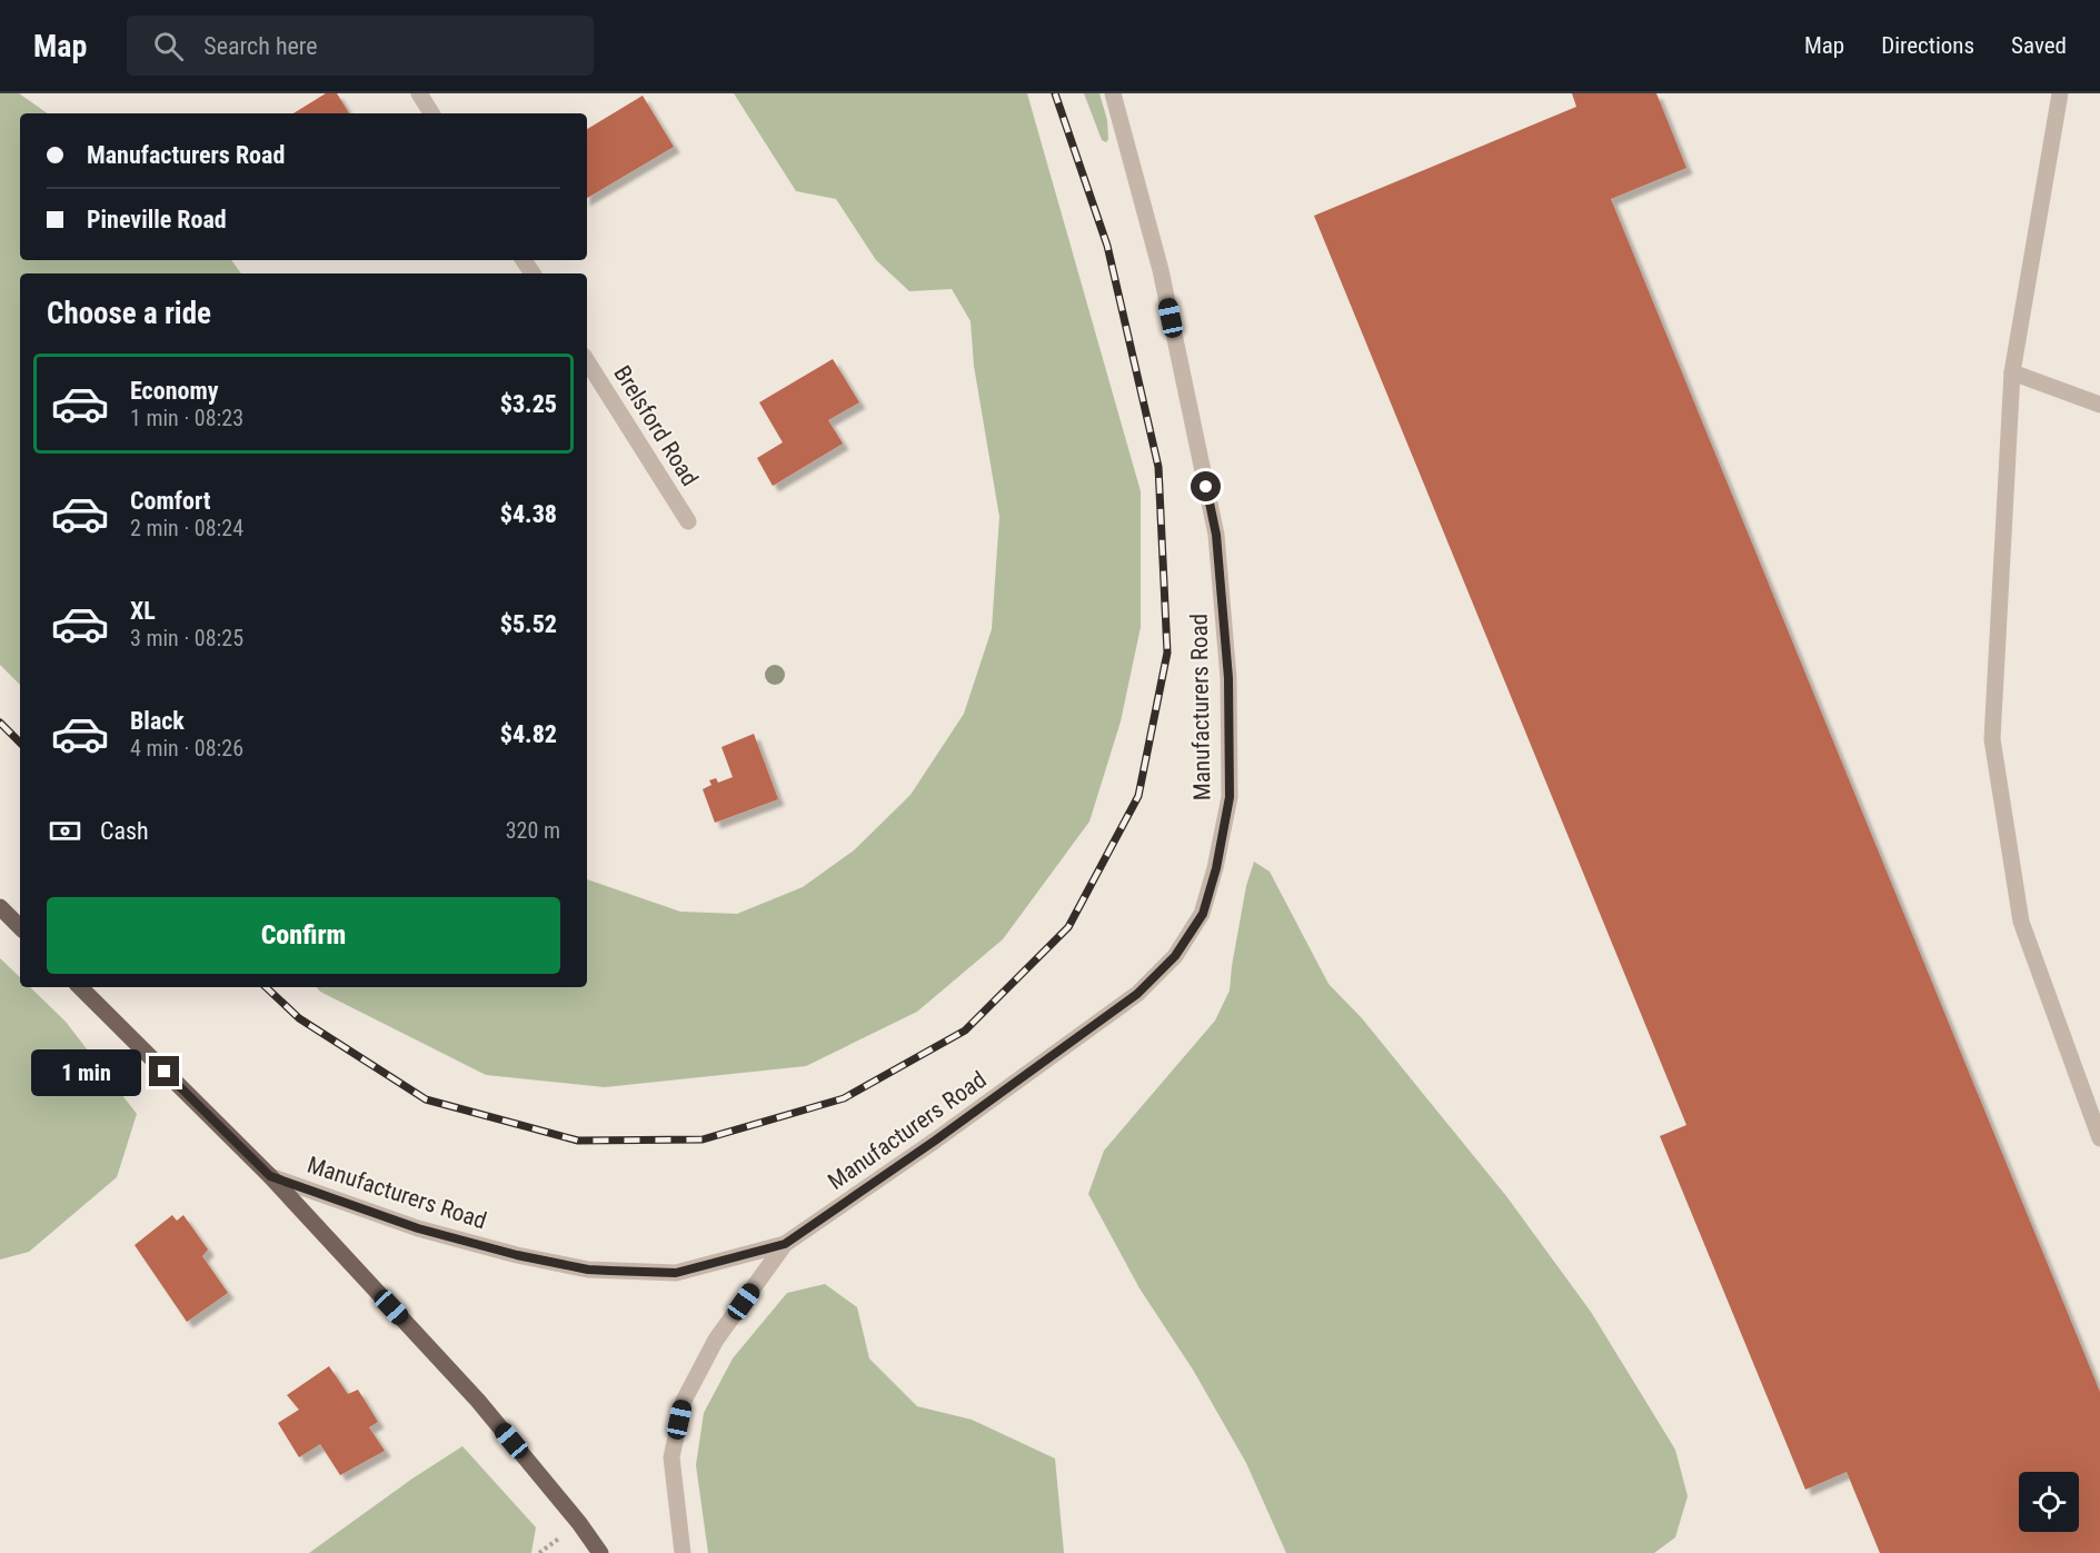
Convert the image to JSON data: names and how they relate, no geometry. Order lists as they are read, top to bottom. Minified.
{"streets":{"street":["Brelsford Road","Manufacturers Road"]},"page":{"header":"Map","search":"Search here","nav":["Map","Directions","Saved"],"banner":["Manufacturers Road","Pineville Road"],"heading":"Choose a ride","list":[{"name":"Economy","note":"1 min · 08:23","value":"$3.25"},{"name":"Comfort","note":"2 min · 08:24","value":"$4.38"},{"name":"XL","note":"3 min · 08:25","value":"$5.52"},{"name":"Black","note":"4 min · 08:26","value":"$4.82"}],"pay":["Cash","320 m"],"buttons":"Confirm","bubble":"1 min"}}
